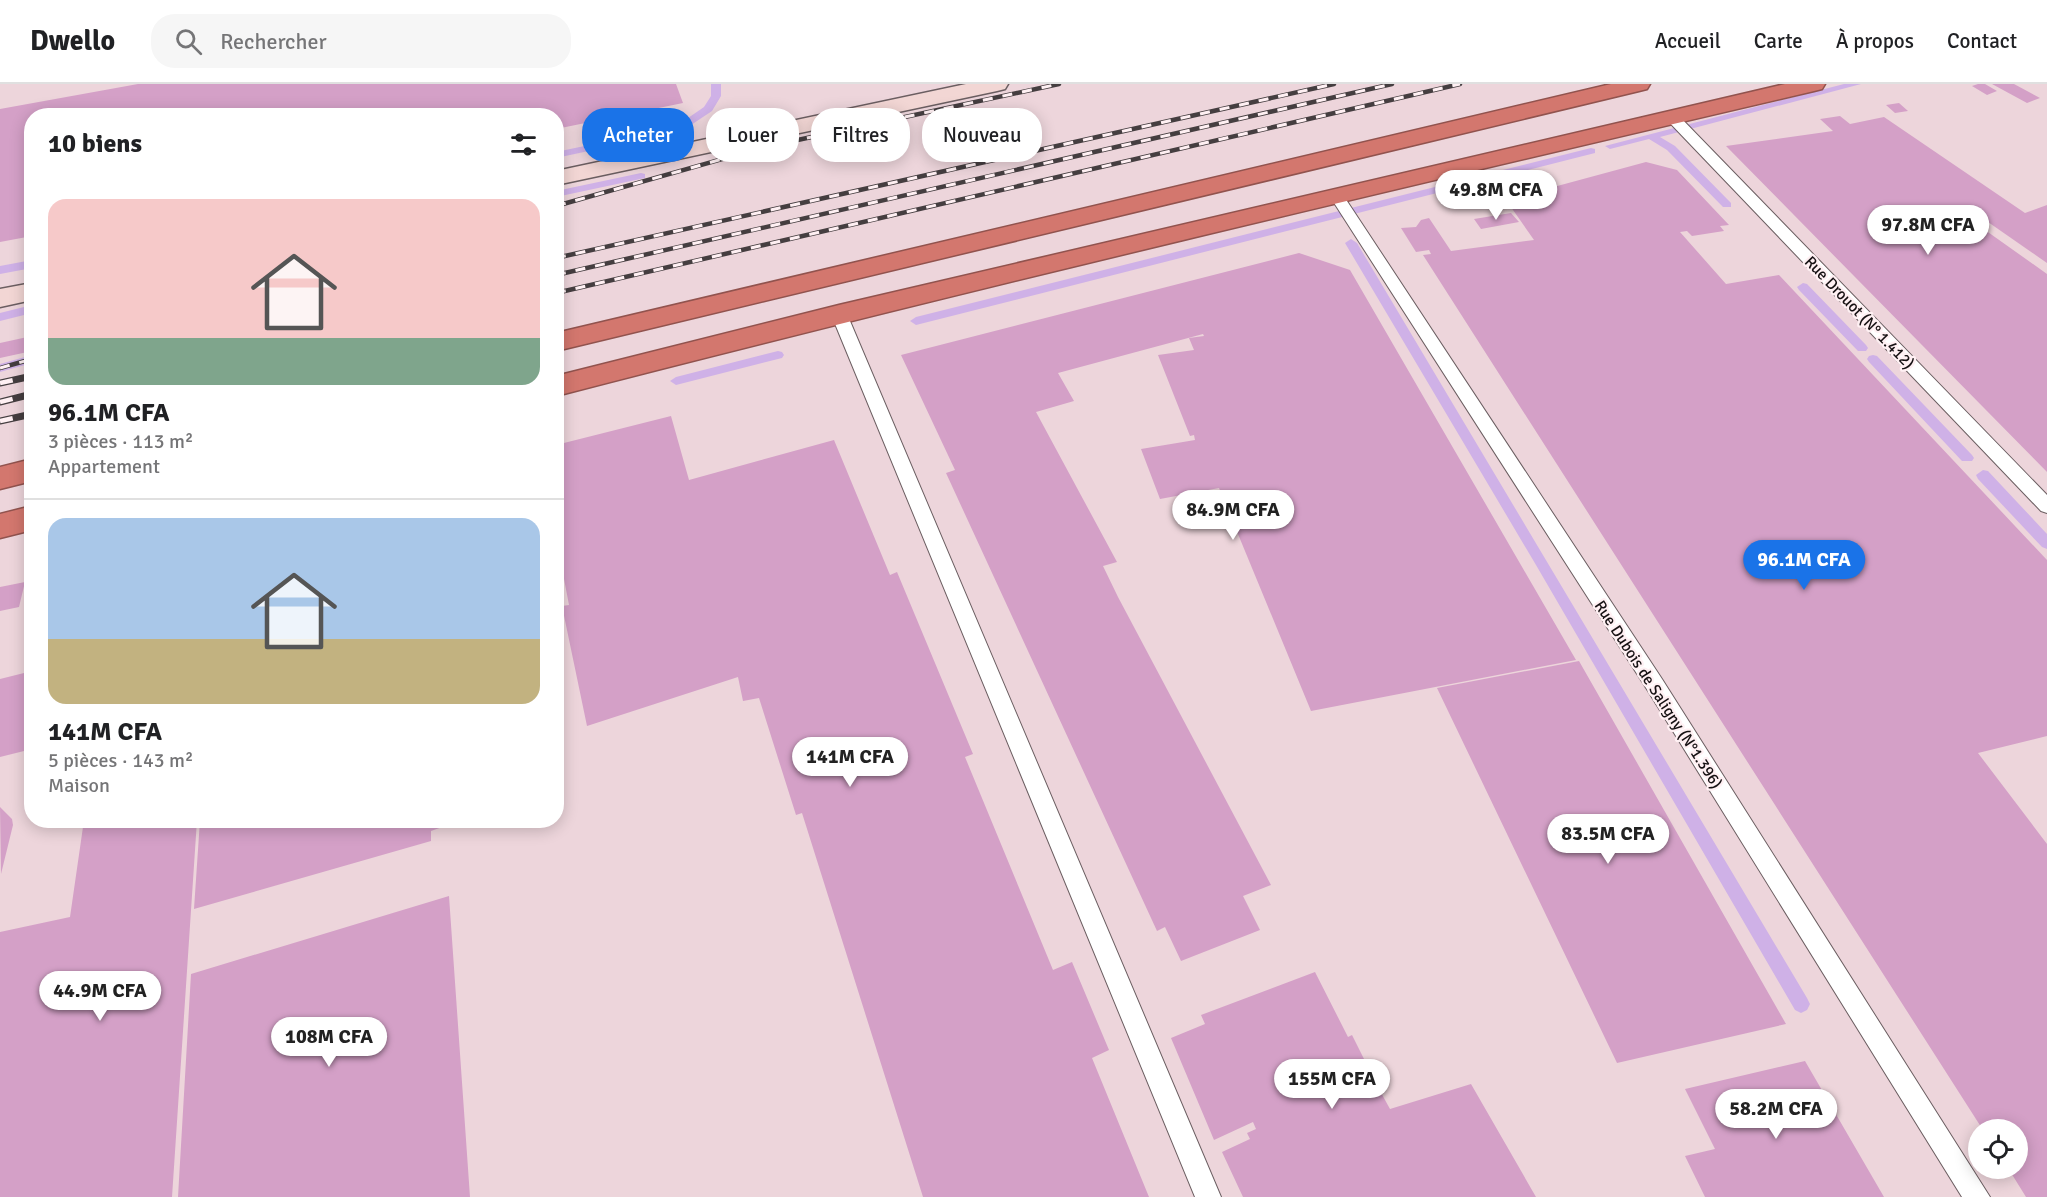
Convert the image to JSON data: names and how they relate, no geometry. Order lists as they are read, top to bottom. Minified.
{"streets":{"lane":["Rue Drouot (N° 1.412)","Rue Dubois de Saligny (N°1.396)"]},"page":{"header":"Dwello","search":"Rechercher","nav":["Accueil","Carte","À propos","Contact"],"chip":["Acheter","Louer","Filtres","Nouveau"],"heading":"10 biens","price":["49.8M CFA","97.8M CFA","84.9M CFA","96.1M CFA","141M CFA","83.5M CFA","44.9M CFA","108M CFA","155M CFA","58.2M CFA"],"list":[{"name":"96.1M CFA","note":"3 pièces · 113 m² · Appartement"},{"name":"141M CFA","note":"5 pièces · 143 m² · Maison"}]}}
